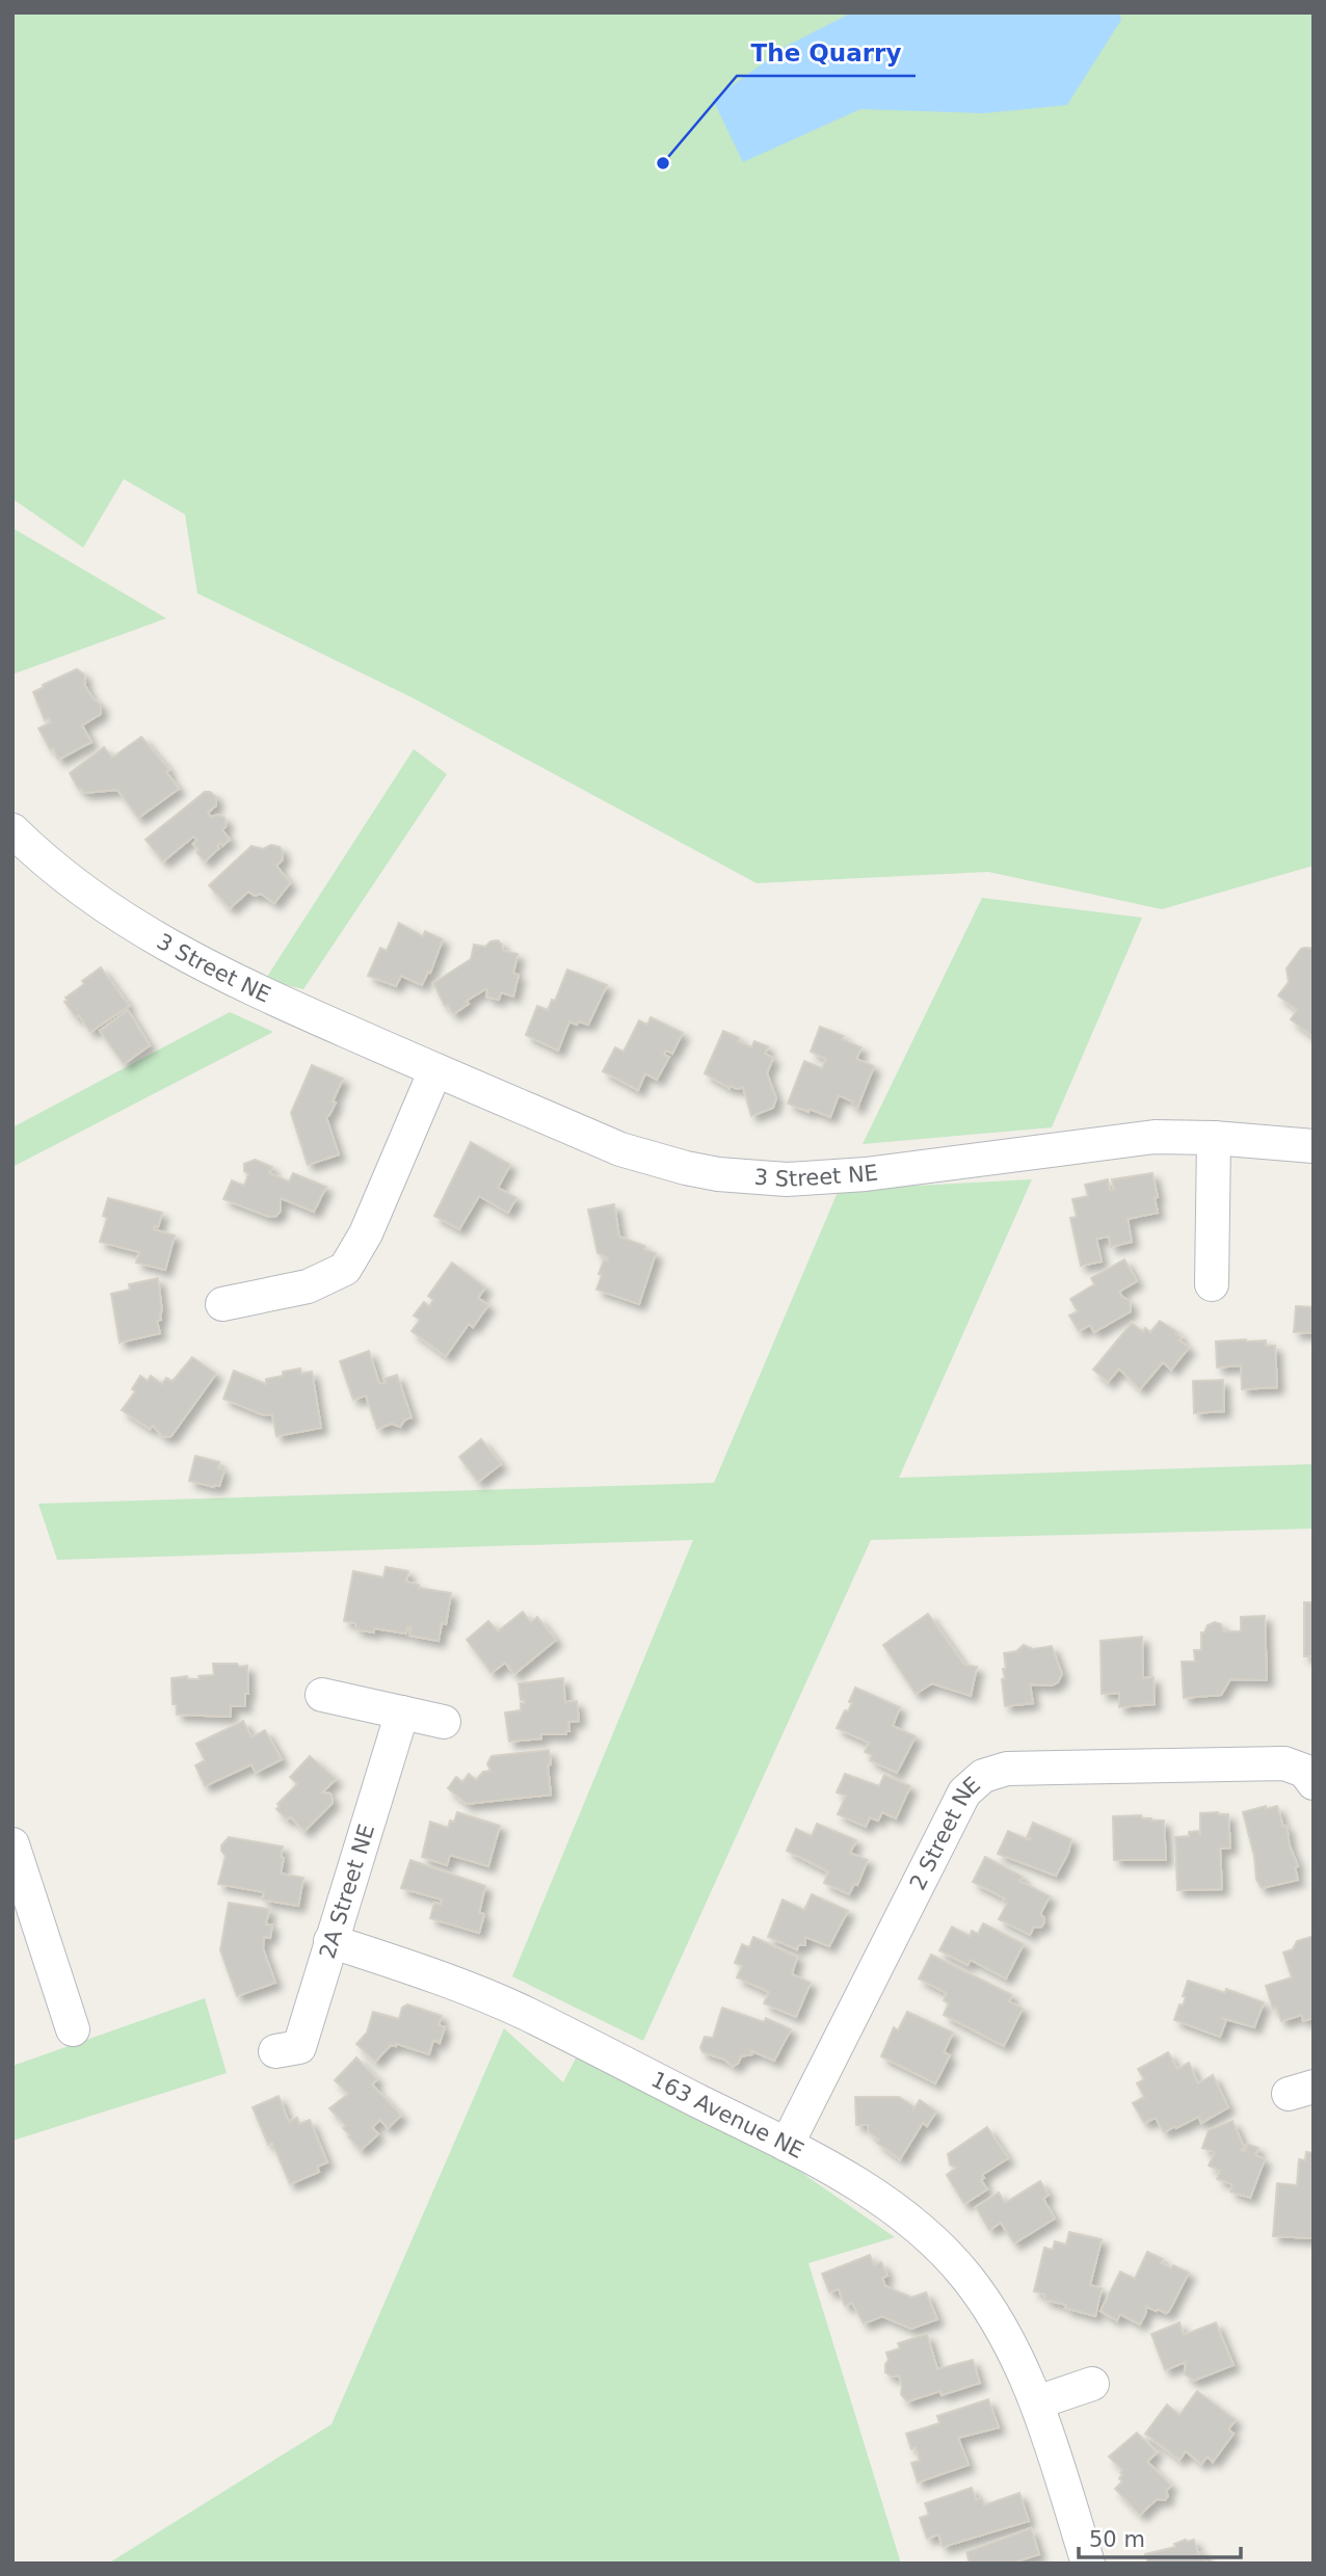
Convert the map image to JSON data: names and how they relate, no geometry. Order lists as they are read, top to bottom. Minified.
{"streets":{"street":["3 Street NE","2 Street NE","2A Street NE","163 Avenue NE"]},"crossings":[["2 Street NE","163 Avenue NE"],["2A Street NE","163 Avenue NE"]],"places":["The Quarry"],"scale_bar":"50 m"}
